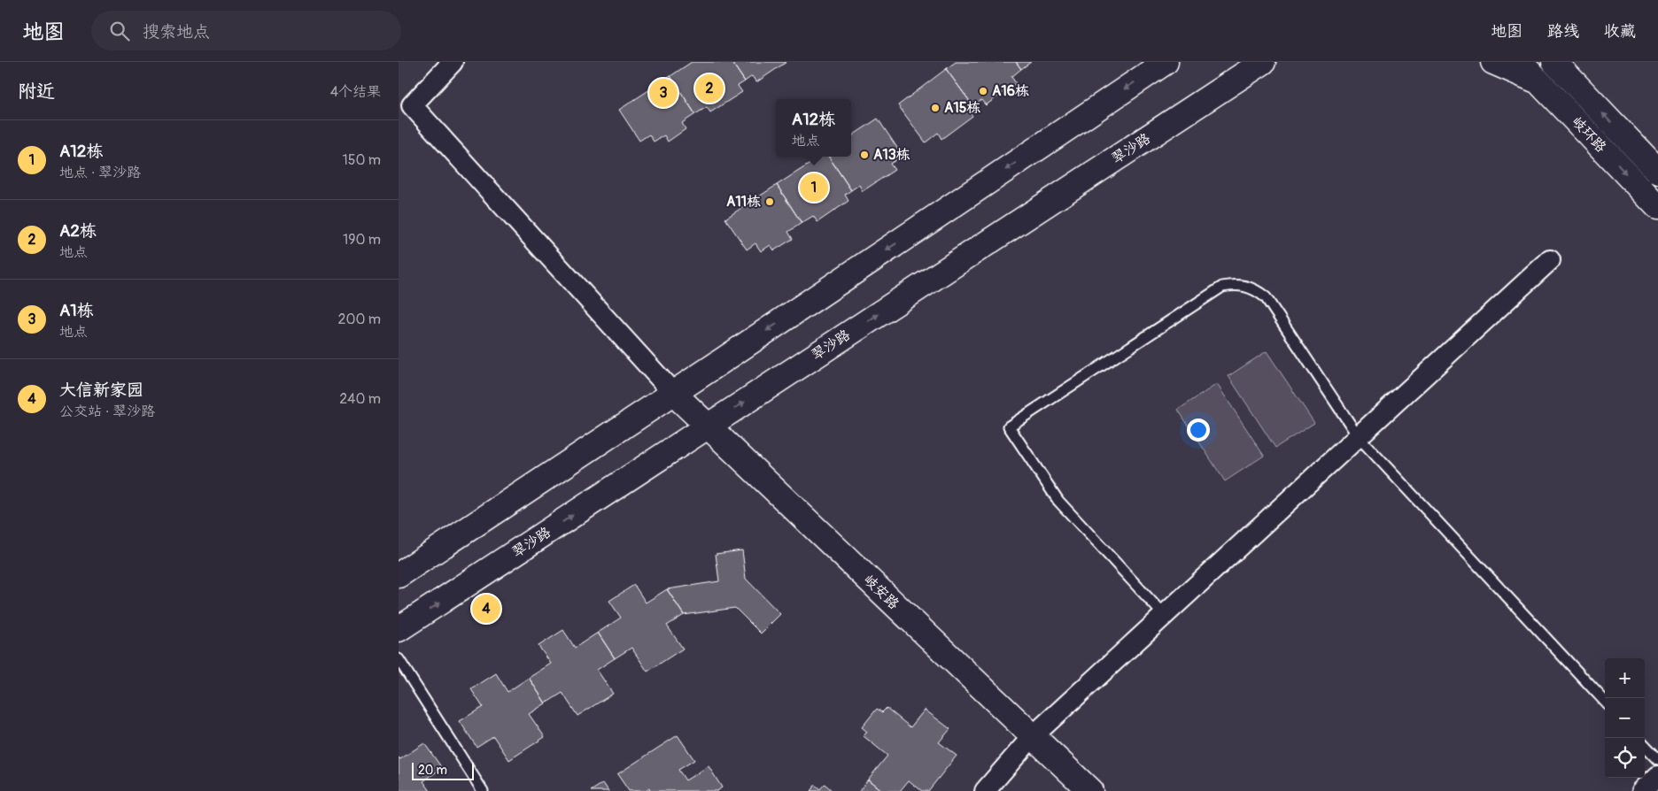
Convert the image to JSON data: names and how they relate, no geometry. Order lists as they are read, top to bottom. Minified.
{"streets":{"main road":["岐环路","翠沙路","岐安路"]},"crossings":[["翠沙路","岐安路"]],"places":["A16栋","A15栋","A13栋","A11栋"],"scale_bar":"20 m","page":{"header":"地图","search":"搜索地点","nav":["地图","路线","收藏"],"heading":["附近","4个结果"],"pins":["2","3","1","4"],"popup":["A12栋","地点"],"list":[{"mark":"1","name":"A12栋","note":"地点 · 翠沙路","value":"150 m"},{"mark":"2","name":"A2栋","note":"地点","value":"190 m"},{"mark":"3","name":"A1栋","note":"地点","value":"200 m"},{"mark":"4","name":"大信新家园","note":"公交站 · 翠沙路","value":"240 m"}],"map_buttons":["+","−"],"scale":"20 m"}}
